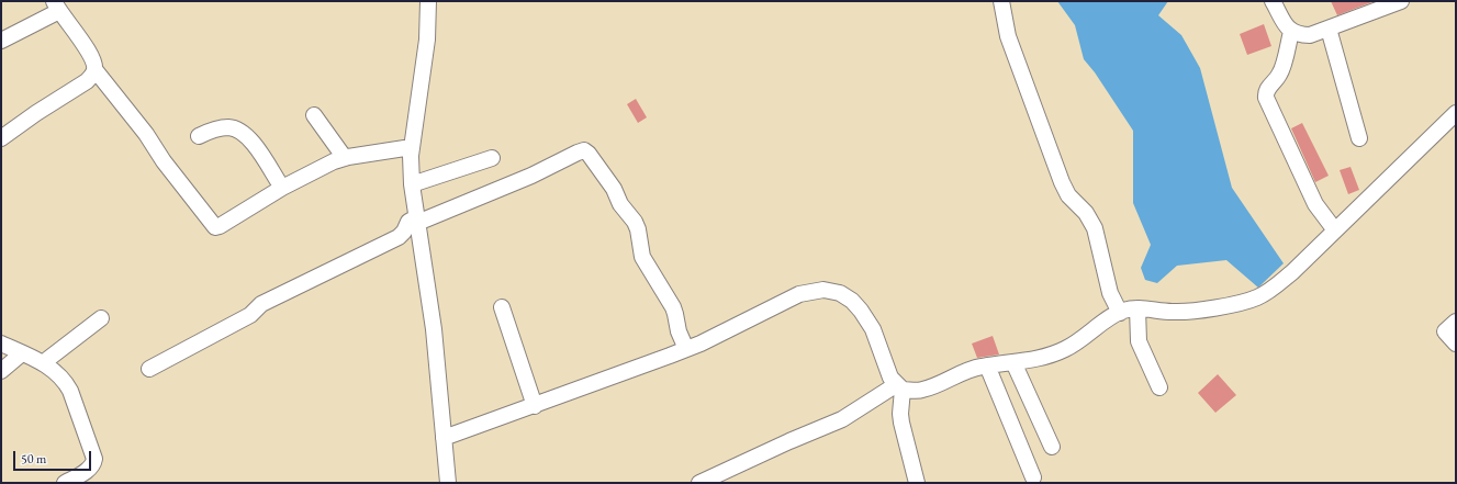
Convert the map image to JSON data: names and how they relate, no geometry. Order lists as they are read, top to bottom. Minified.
{"scale_bar":"50 m"}
